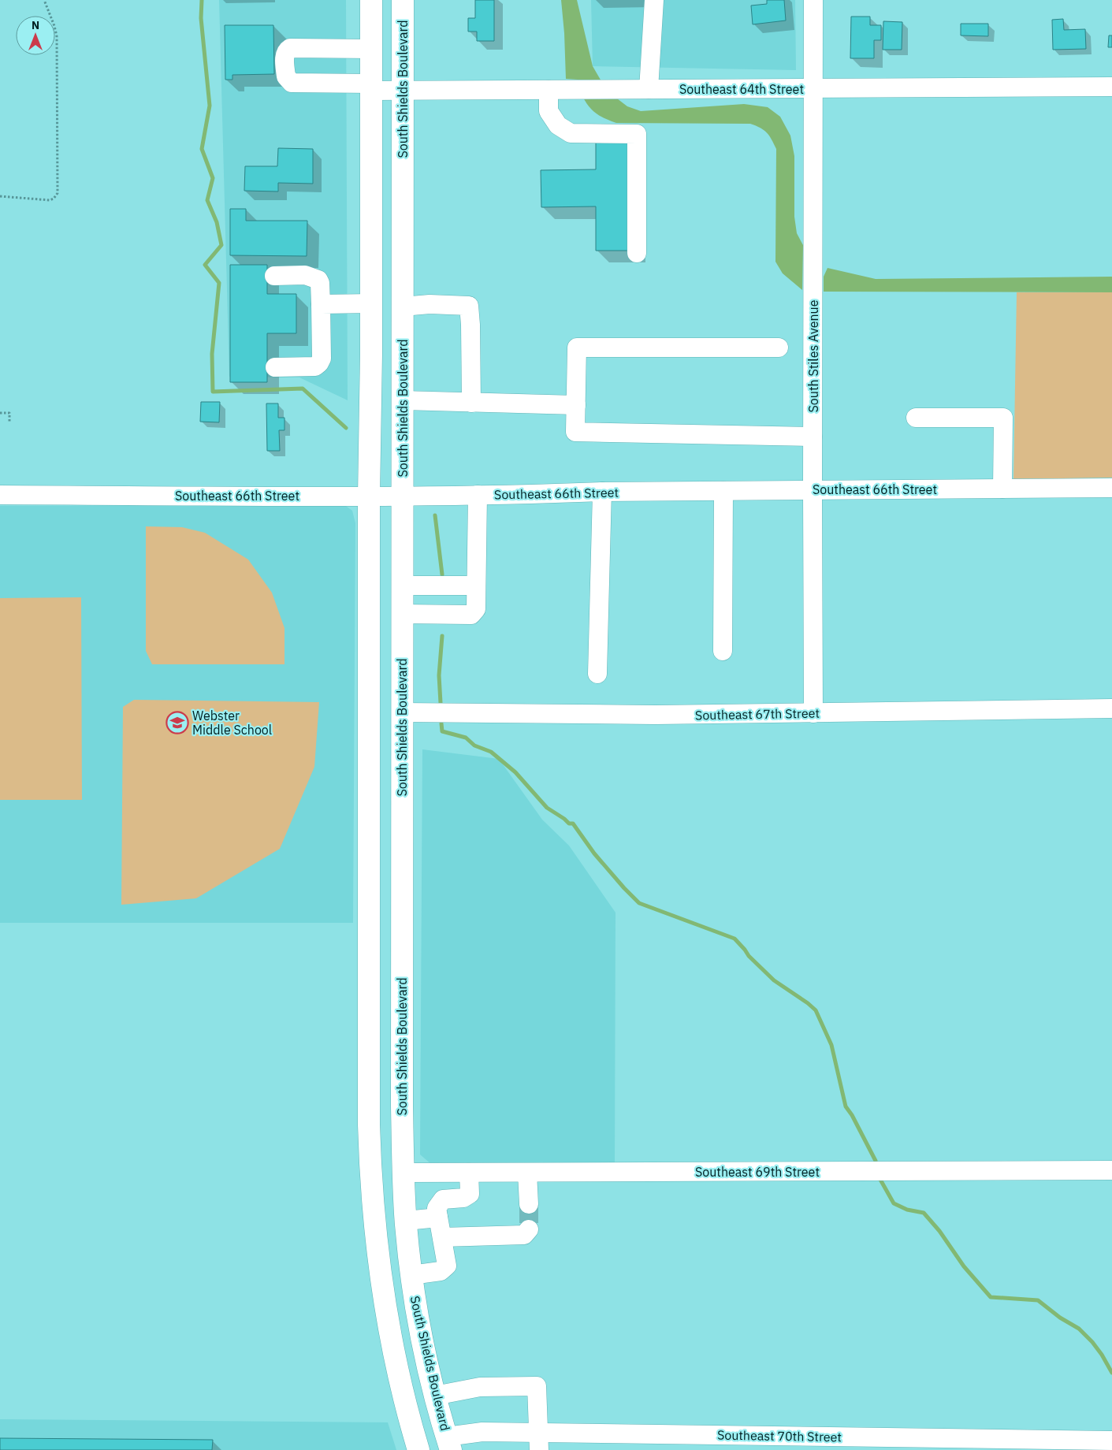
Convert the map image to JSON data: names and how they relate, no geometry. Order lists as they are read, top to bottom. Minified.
{"streets":{"main road":["South Shields Boulevard"],"street":["Southeast 64th Street","South Stiles Avenue","Southeast 66th Street","Southeast 67th Street","Southeast 69th Street","Southeast 70th Street"]},"crossings":[["South Shields Boulevard","Southeast 64th Street"],["South Shields Boulevard","Southeast 66th Street"],["South Shields Boulevard","Southeast 67th Street"],["South Shields Boulevard","Southeast 69th Street"],["South Shields Boulevard","Southeast 70th Street"],["Southeast 64th Street","South Stiles Avenue"],["South Stiles Avenue","Southeast 66th Street"],["South Stiles Avenue","Southeast 67th Street"]],"places":{"school or university":["Webster Middle School"]},"north":"top"}
